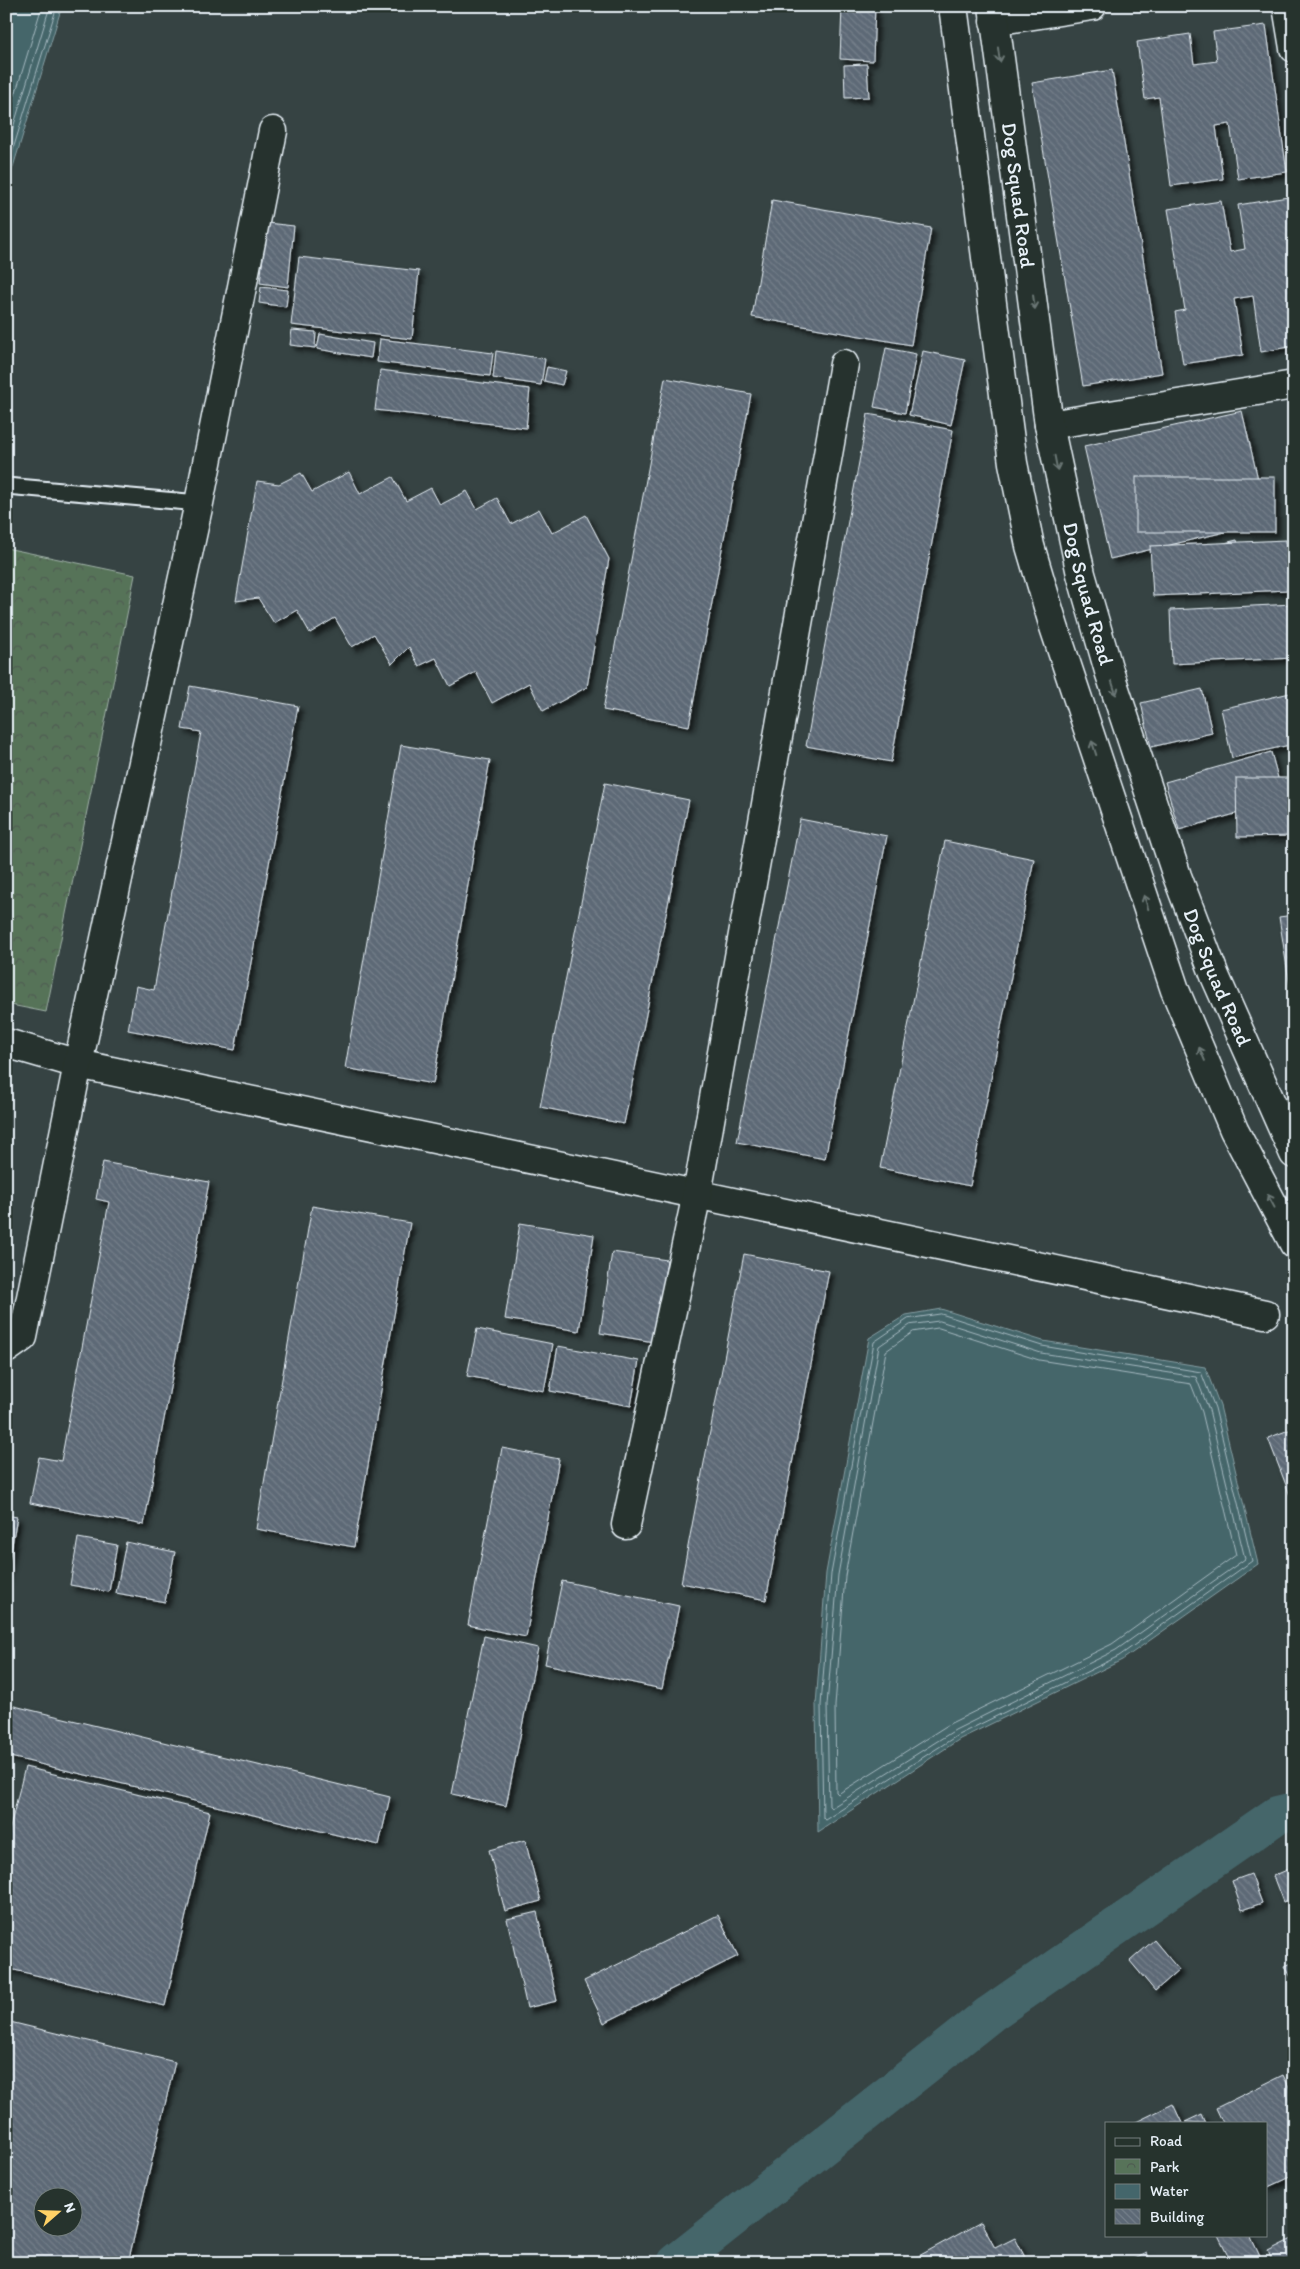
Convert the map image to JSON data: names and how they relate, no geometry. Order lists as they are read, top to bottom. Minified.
{"streets":{"street":["Dog Squad Road"]},"legend":["Road","Park","Water","Building"],"north":"right"}
